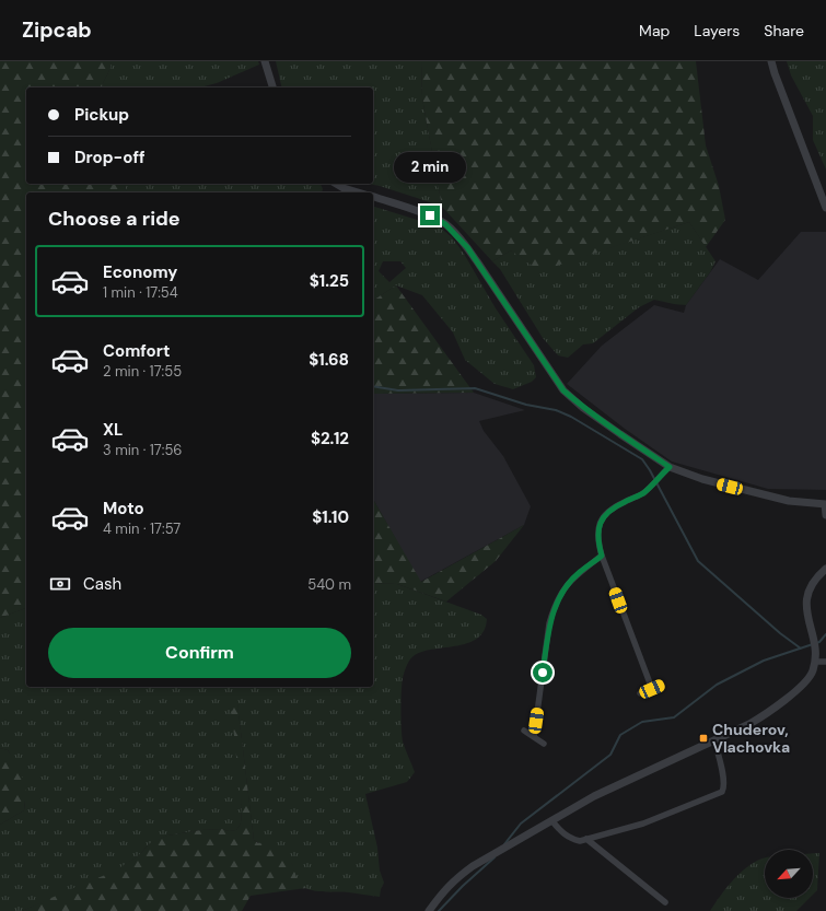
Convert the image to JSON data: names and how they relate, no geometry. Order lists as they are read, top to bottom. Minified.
{"places":{"transit":["Chuderov, Vlachovka"]},"north":"bottom left","page":{"header":"Zipcab","nav":["Map","Layers","Share"],"banner":["Pickup","Drop-off"],"bubble":"2 min","heading":"Choose a ride","list":[{"name":"Economy","note":"1 min · 17:54","value":"$1.25"},{"name":"Comfort","note":"2 min · 17:55","value":"$1.68"},{"name":"XL","note":"3 min · 17:56","value":"$2.12"},{"name":"Moto","note":"4 min · 17:57","value":"$1.10"}],"pay":["Cash","540 m"],"buttons":"Confirm"}}
